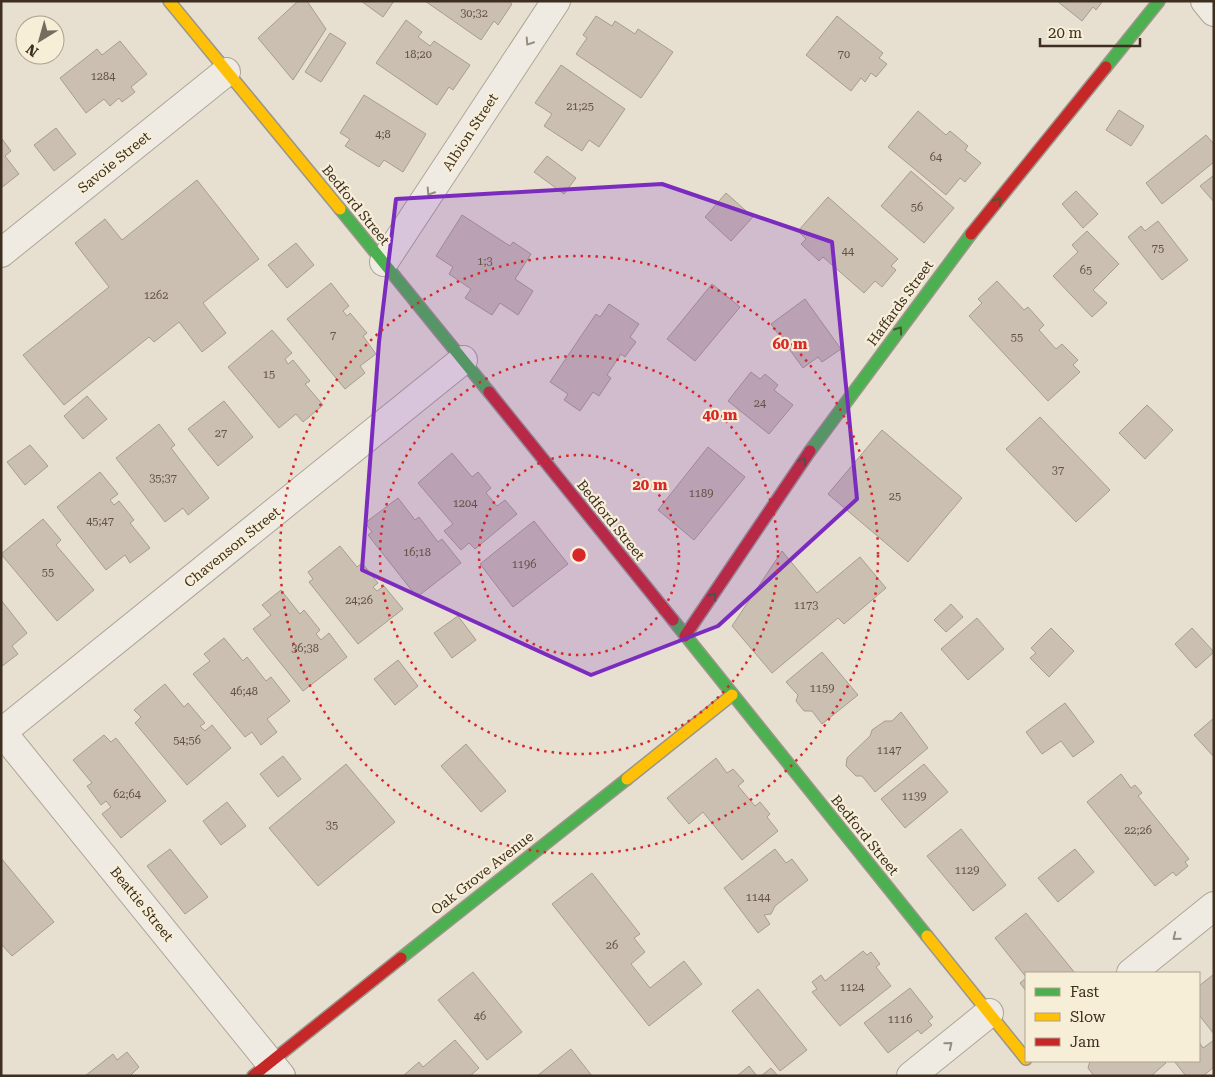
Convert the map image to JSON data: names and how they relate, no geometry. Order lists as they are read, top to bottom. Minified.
{"streets":{"main road":["Bedford Street","Haffards Street","Oak Grove Avenue"],"street":["Albion Street","Savoie Street","Chavenson Street","Beattie Street"]},"crossings":[["Albion Street","Bedford Street"],["Savoie Street","Bedford Street"],["Bedford Street","Haffards Street"],["Bedford Street","Chavenson Street"],["Bedford Street","Oak Grove Avenue"],["Chavenson Street","Beattie Street"],["Oak Grove Avenue","Beattie Street"]],"one_way":["Albion Street","Haffards Street"],"house_numbers":["30;32","18;20","70","1284","21;25","4;8","64","56","75","44","1;3","65","1262","7","55","15","24","27","37","35;37","1189","25","1204","45;47","16;18","1196","55","24;26","1173","36;38","1159","46;48","54;56","1147","62;64","1139","35","22;26","1129","1144","26","1124","46","1116"],"legend":["Fast","Slow","Jam"],"scale_bar":"20 m","north":"bottom left","rings":["60 m","40 m","20 m"]}
